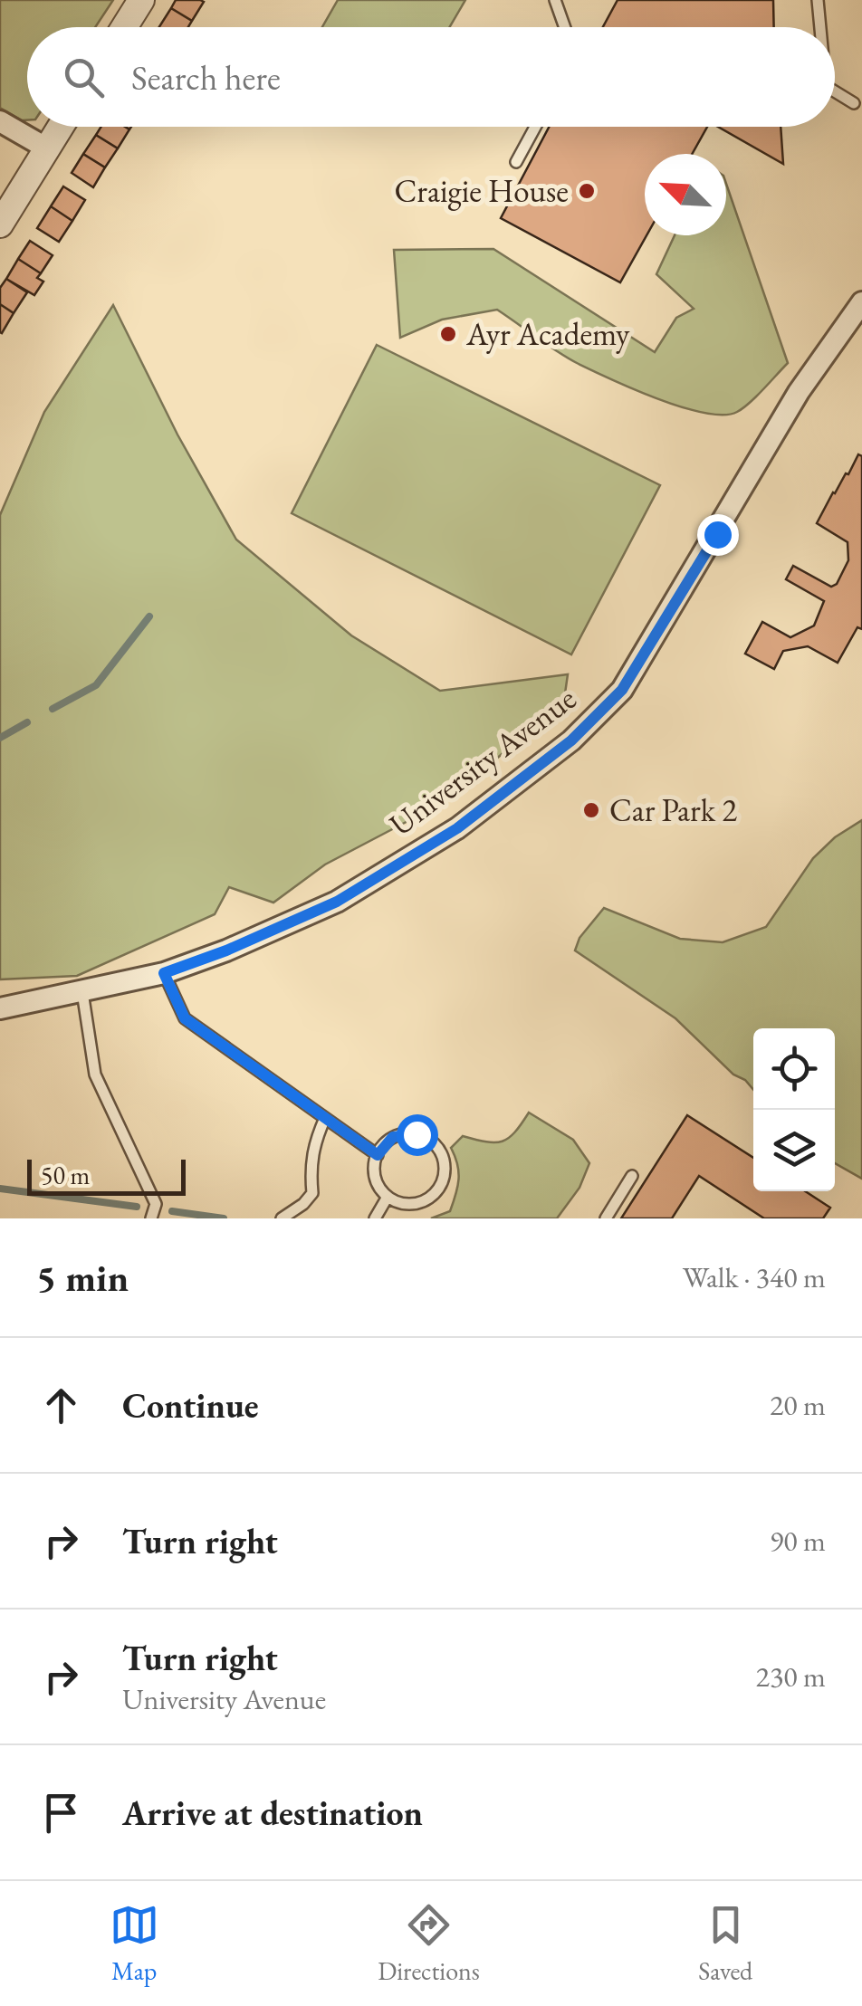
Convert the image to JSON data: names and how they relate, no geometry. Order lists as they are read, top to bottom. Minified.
{"streets":{"street":["University Avenue"]},"places":["Craigie House","Ayr Academy","Car Park 2"],"scale_bar":"50 m","north":"top left","page":{"search":"Search here","scale":"50 m","heading":["5 min","Walk · 340 m"],"list":[["Continue","20 m"],["Turn right","90 m"],["Turn right","University Avenue","230 m"],"Arrive at destination"],"nav":["Map","Directions","Saved"]}}
